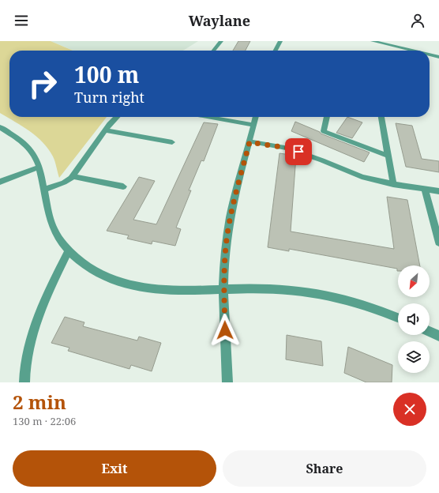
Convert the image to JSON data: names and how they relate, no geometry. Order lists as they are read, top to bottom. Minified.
{"north":"bottom left","page":{"header":"Waylane","turn":["100 m","Turn right"],"heading":["2 min","130 m · 22:06"],"buttons":["Exit","Share"]}}
